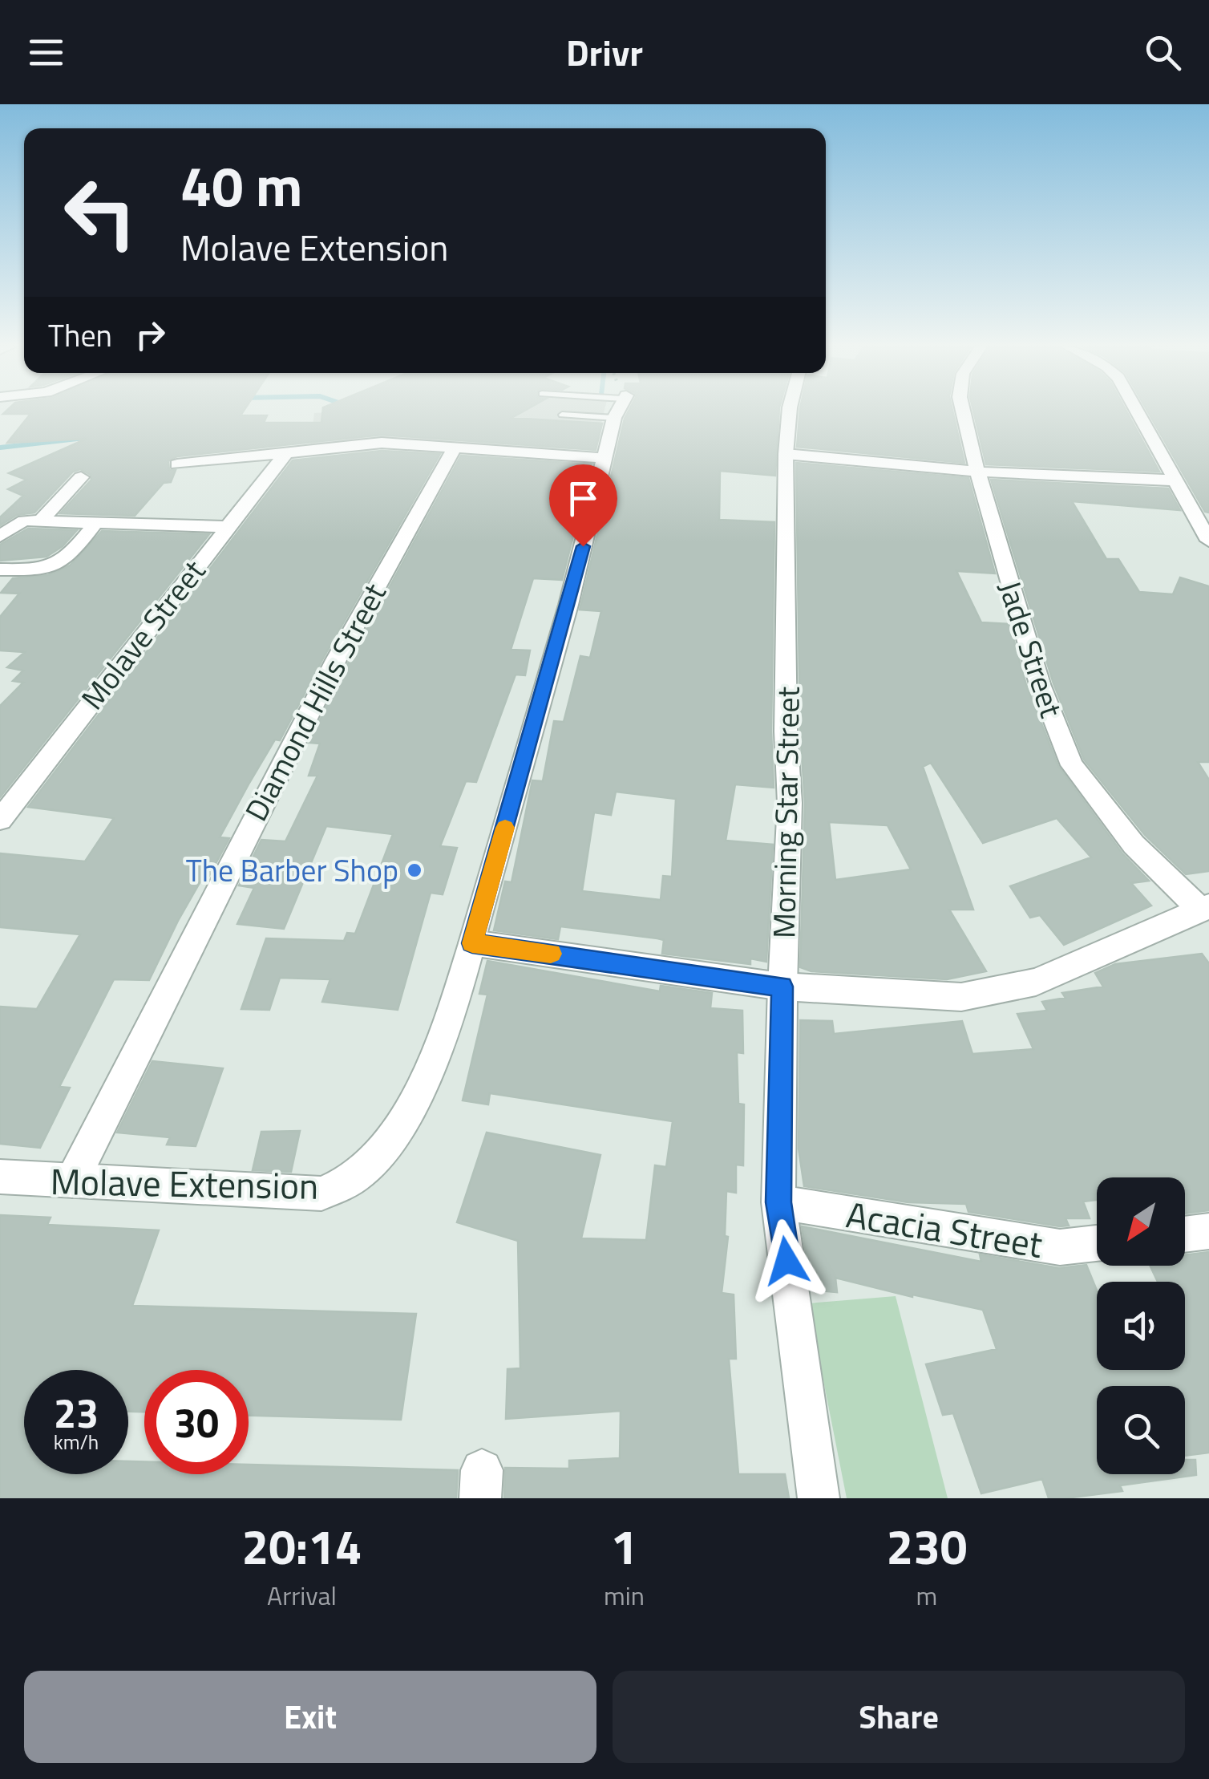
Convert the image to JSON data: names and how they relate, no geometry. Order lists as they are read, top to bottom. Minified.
{"streets":{"street":["Molave Street","Jade Street","Diamond Hills Street","Morning Star Street","Molave Extension","Acacia Street"]},"crossings":[["Diamond Hills Street","Molave Extension"],["Morning Star Street","Acacia Street"]],"places":["The Barber Shop"],"north":"bottom left","page":{"header":"Drivr","turn":["40 m","Molave Extension"],"then":"Then","speed":"23 km/h","limit":"30","eta":["20:14","Arrival","1","min","230","m"],"buttons":["Exit","Share"]}}
